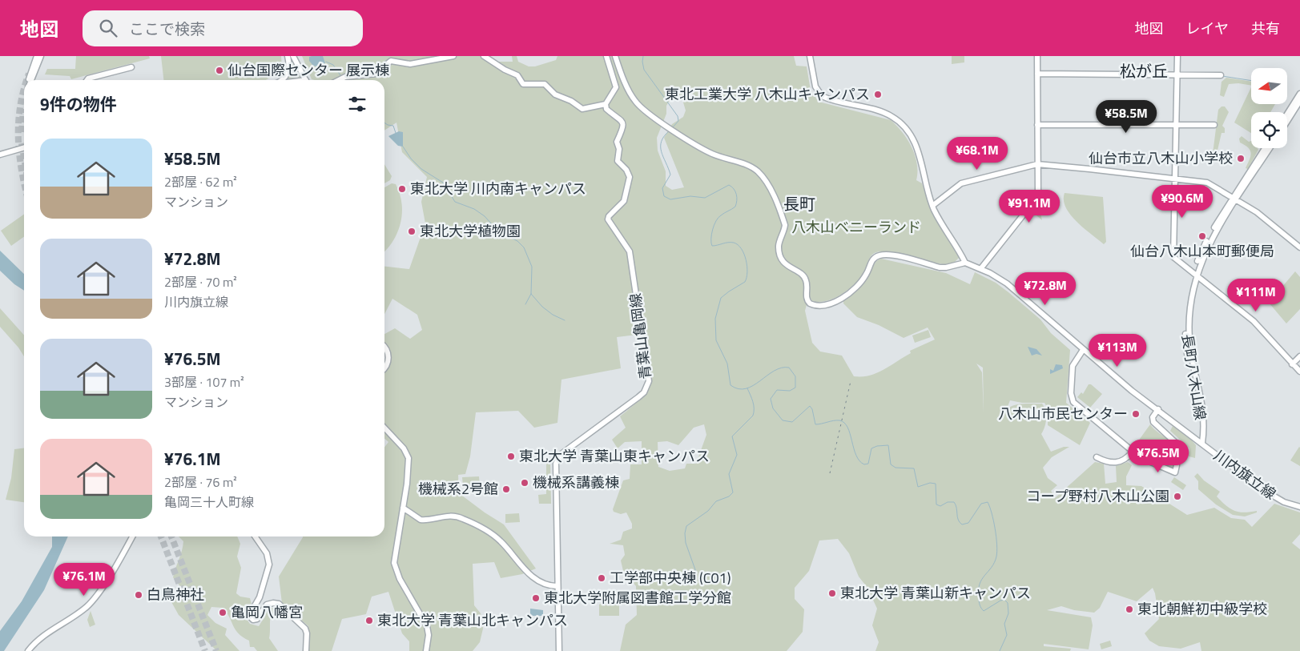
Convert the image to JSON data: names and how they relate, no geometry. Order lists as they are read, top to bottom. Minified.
{"streets":{"street":["青葉山亀岡線","川内旗立線"]},"districts":["松が丘","長町"],"parks":["八木山ベニーランド"],"places":["仙台国際センター 展示棟","東北工業大学 八木山キャンパス","仙台市立八木山小学校","東北大学 川内南キャンパス","東北大学植物園","仙台八木山本町郵便局","八木山市民センター","東北大学 青葉山東キャンパス","機械系講義棟","機械系2号館","コープ野村八木山公園","工学部中央棟 (C01)","東北大学 青葉山新キャンパス","白鳥神社","東北大学附属図書館工学分館","東北朝鮮初中級学校","亀岡八幡宮","東北大学 青葉山北キャンパス"],"north":"left","page":{"header":"地図","search":"ここで検索","nav":["地図","レイヤ","共有"],"heading":"9件の物件","price":["¥58.5M","¥68.1M","¥90.6M","¥91.1M","¥72.8M","¥111M","¥113M","¥76.5M","¥76.1M"],"list":[{"name":"¥58.5M","note":"2部屋 · 62 m² · マンション"},{"name":"¥72.8M","note":"2部屋 · 70 m² · 川内旗立線"},{"name":"¥76.5M","note":"3部屋 · 107 m² · マンション"},{"name":"¥76.1M","note":"2部屋 · 76 m² · 亀岡三十人町線"}]}}
